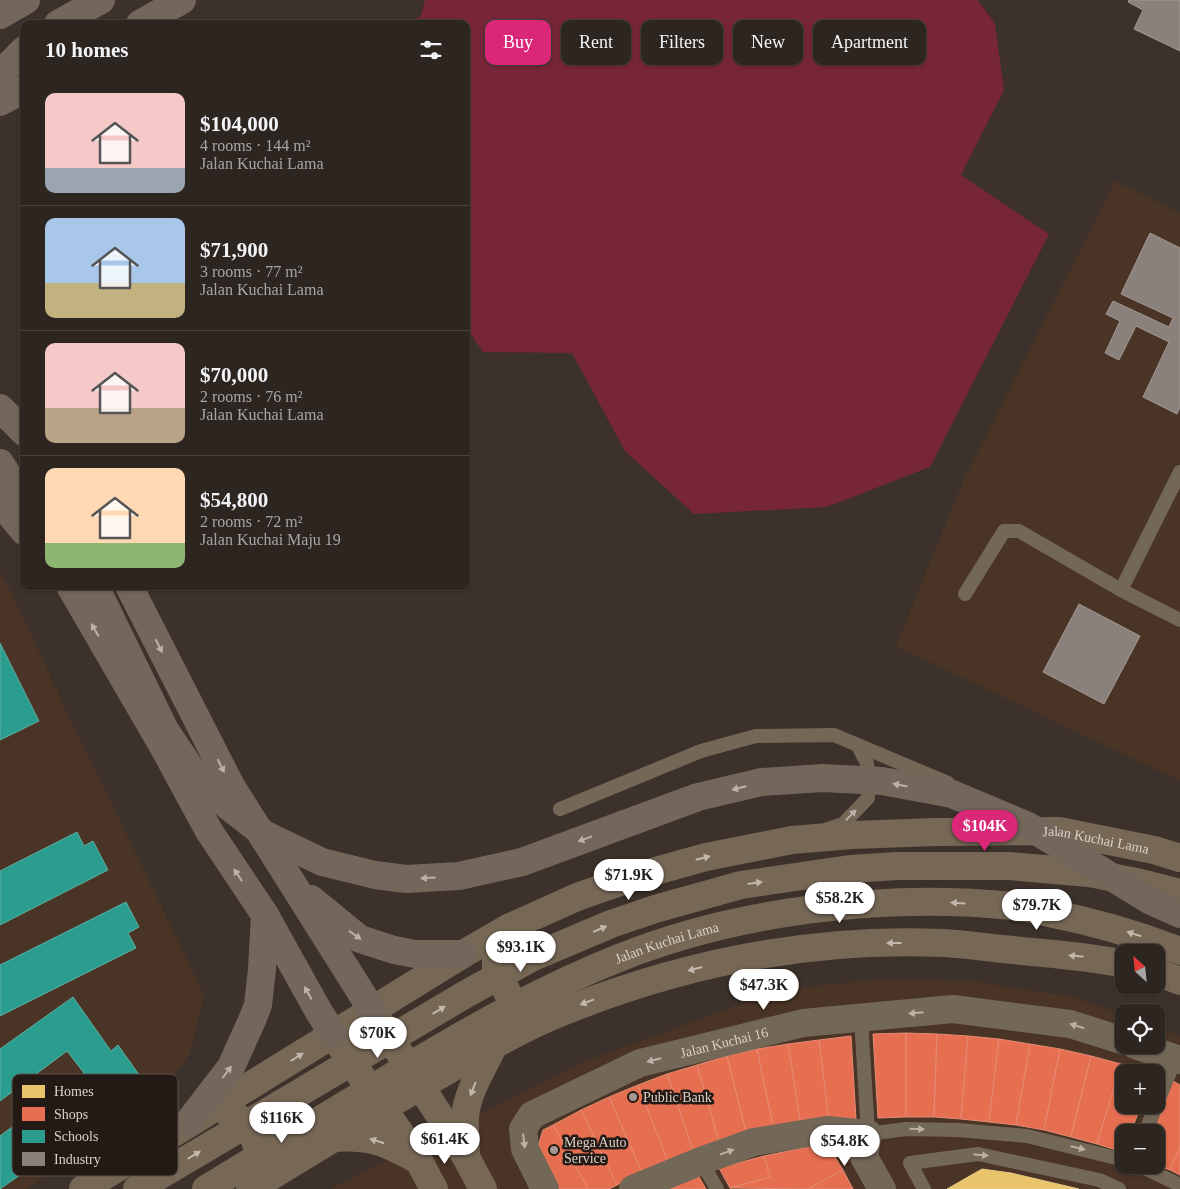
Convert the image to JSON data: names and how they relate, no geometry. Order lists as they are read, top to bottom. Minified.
{"streets":{"main road":["Jalan Kuchai Lama"],"street":["Jalan Kuchai 16"]},"one_way":["Jalan Kuchai 16"],"places":["Public Bank","Mega Auto Service"],"legend":["Homes","Shops","Schools","Industry"],"north":"top left","page":{"chip":["Buy","Rent","Filters","New","Apartment"],"heading":"10 homes","list":[{"name":"$104,000","note":"4 rooms · 144 m² · Jalan Kuchai Lama"},{"name":"$71,900","note":"3 rooms · 77 m² · Jalan Kuchai Lama"},{"name":"$70,000","note":"2 rooms · 76 m² · Jalan Kuchai Lama"},{"name":"$54,800","note":"2 rooms · 72 m² · Jalan Kuchai Maju 19"}],"price":["$104K","$71.9K","$58.2K","$79.7K","$93.1K","$47.3K","$70K","$116K","$61.4K","$54.8K"],"map_buttons":["+","−"]}}
